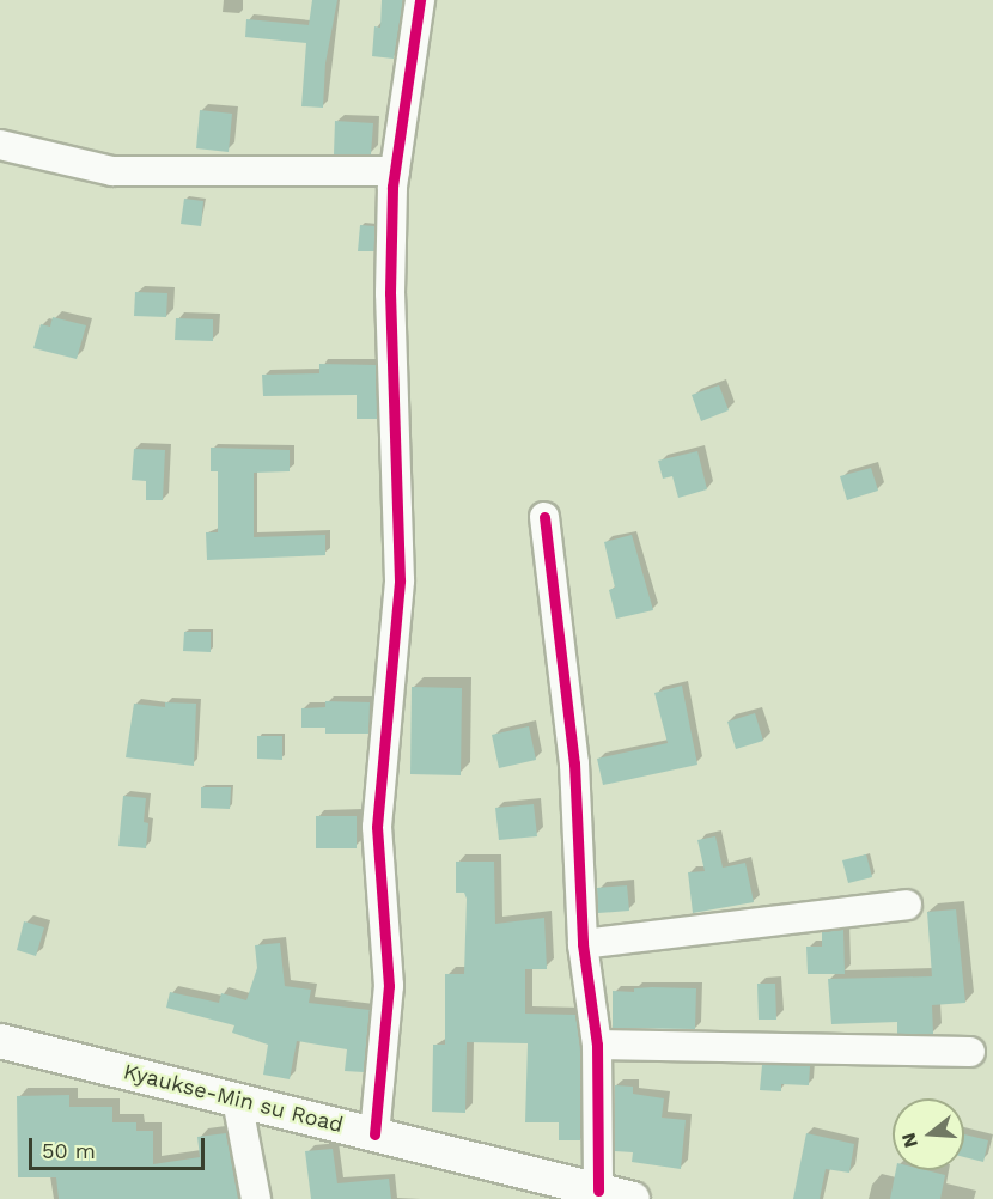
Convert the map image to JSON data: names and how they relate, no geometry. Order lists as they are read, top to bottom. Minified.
{"streets":{"street":["Kyaukse-Min su Road"]},"scale_bar":"50 m","north":"left"}
